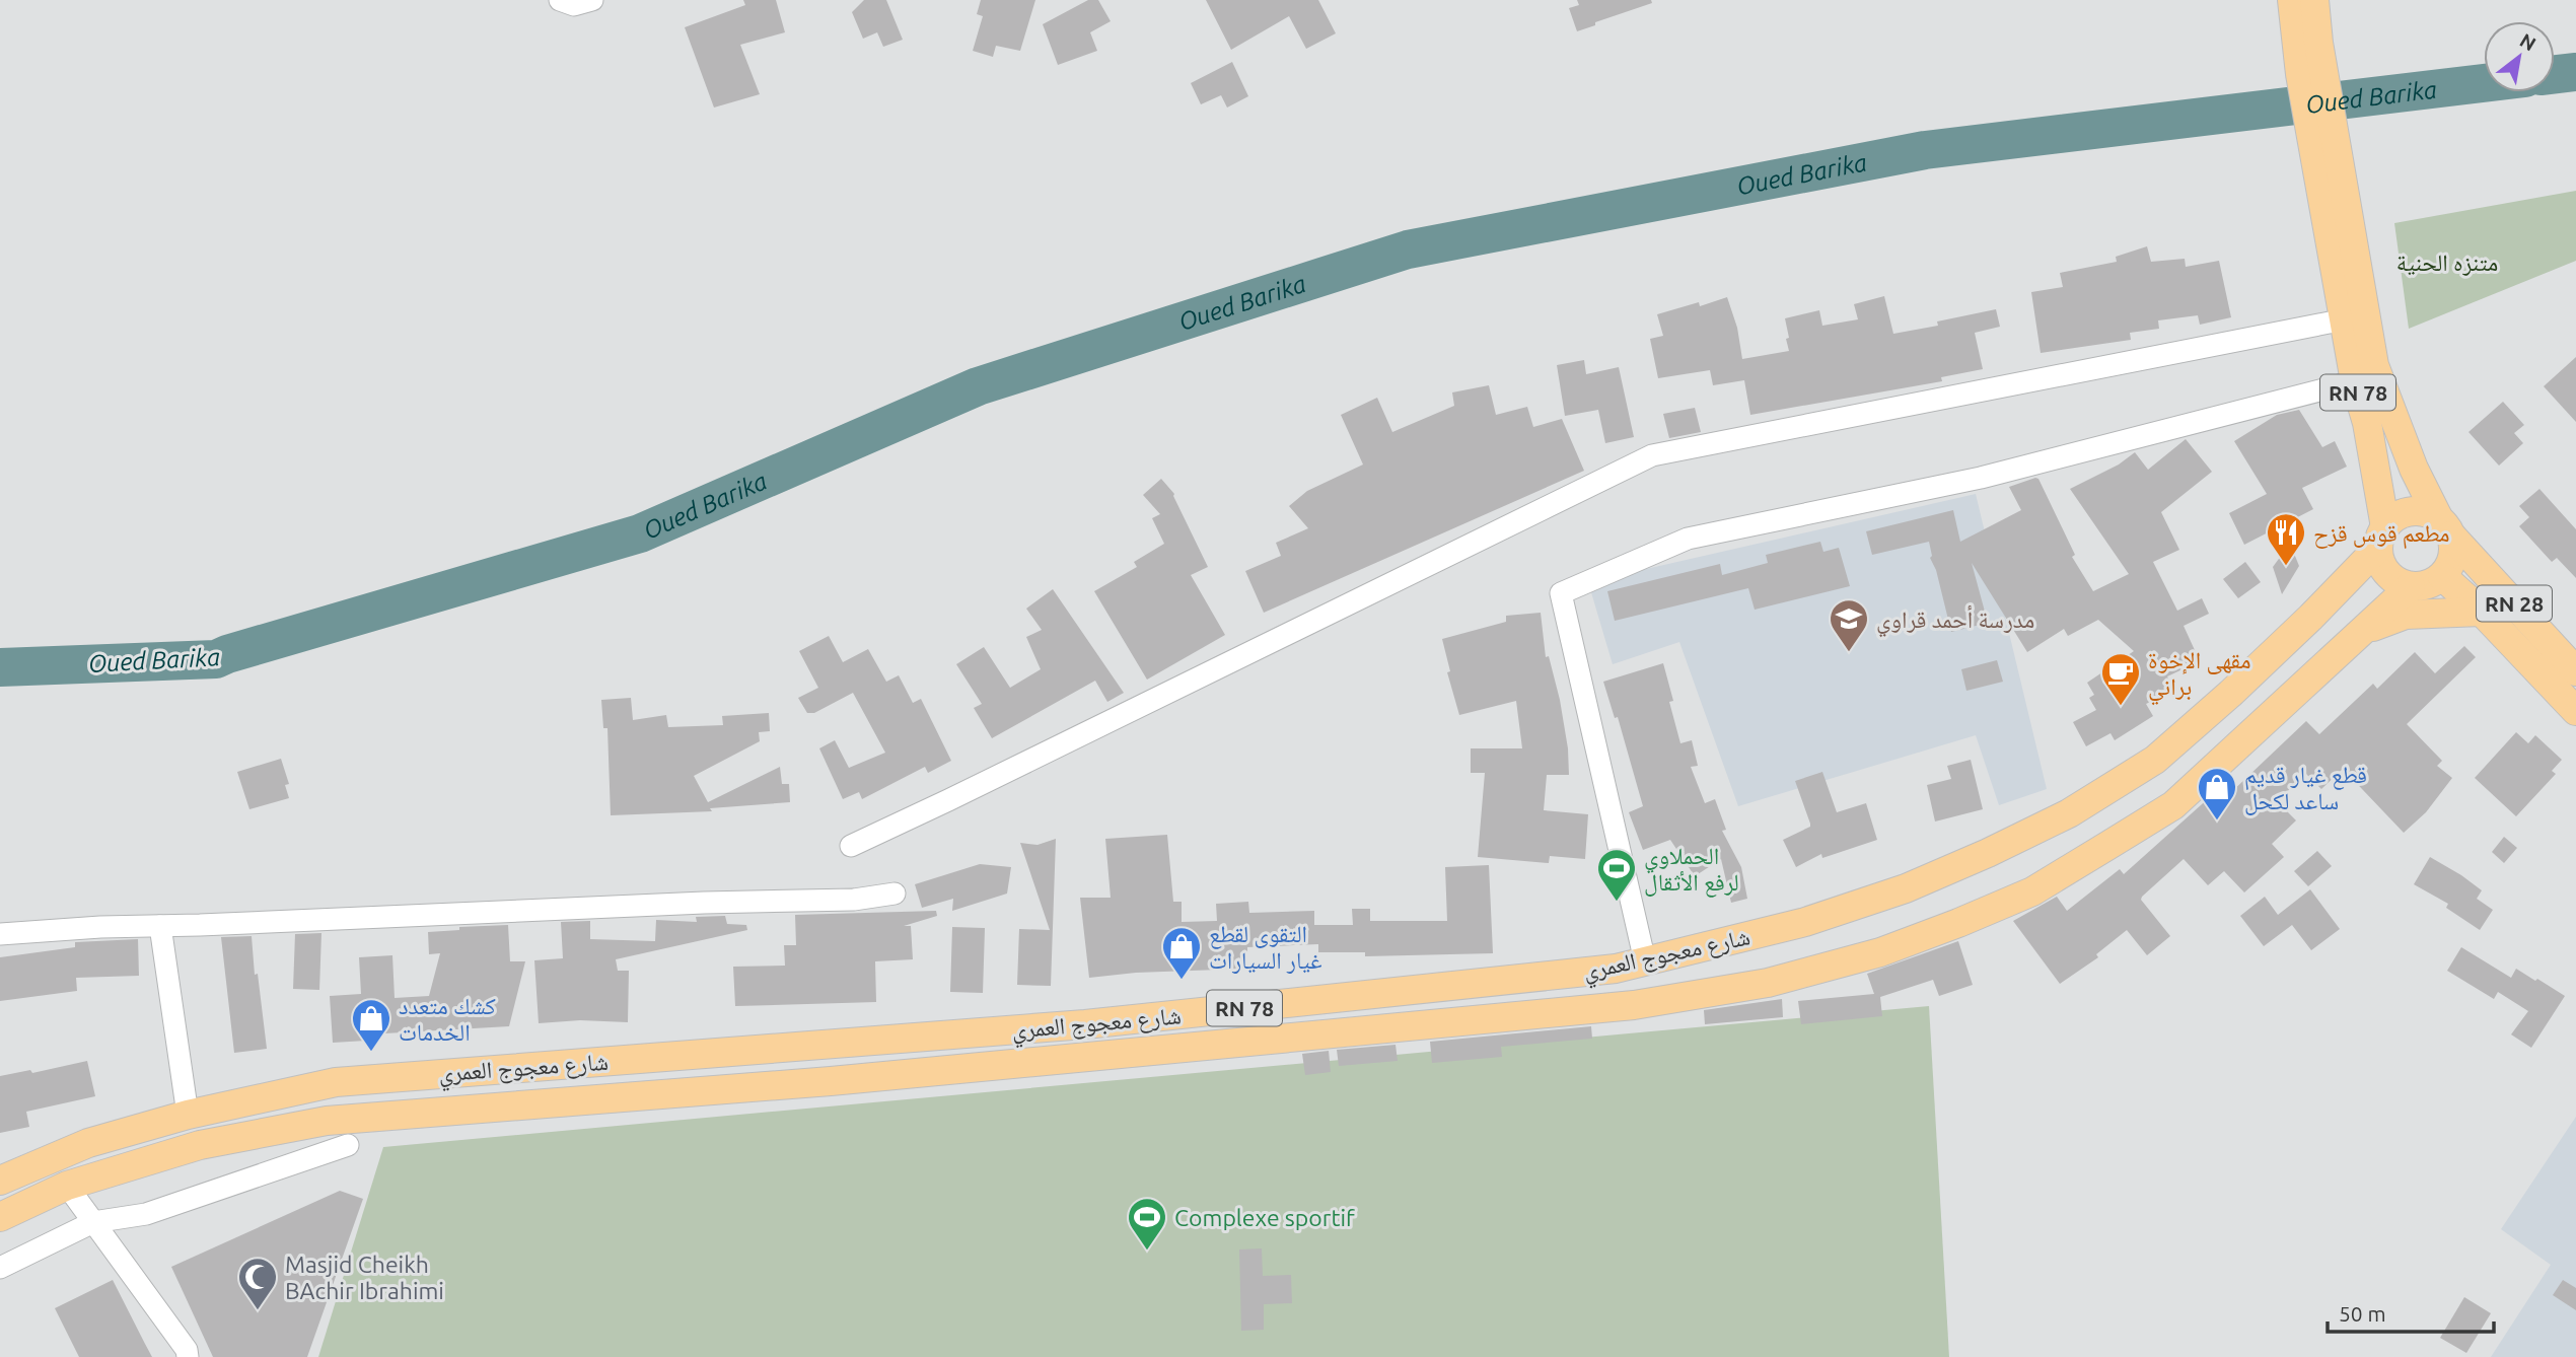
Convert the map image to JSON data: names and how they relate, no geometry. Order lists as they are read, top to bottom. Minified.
{"streets":{"main road":["RN 78","RN 28","شارع معجوج العمري"]},"crossings":[["RN 78","RN 28"],["RN 78","شارع معجوج العمري"],["RN 28","شارع معجوج العمري"]],"water":["Oued Barika"],"parks":["متنزه الحنية"],"places":{"restaurant":["مطعم قوس قزح"],"school or university":["مدرسة أحمد قراوي"],"cafe":["مقهى الإخوة براني"],"shop":["قطع غيار قديم ساعد لكحل","التقوى لقطع غيار السيارات","كشك متعدد الخدمات"],"sports":["الحملاوي لرفع الأثقال","Complexe sportif"],"mosque":["Masjid Cheikh BAchir Ibrahimi"]},"scale_bar":"50 m","north":"top right"}
